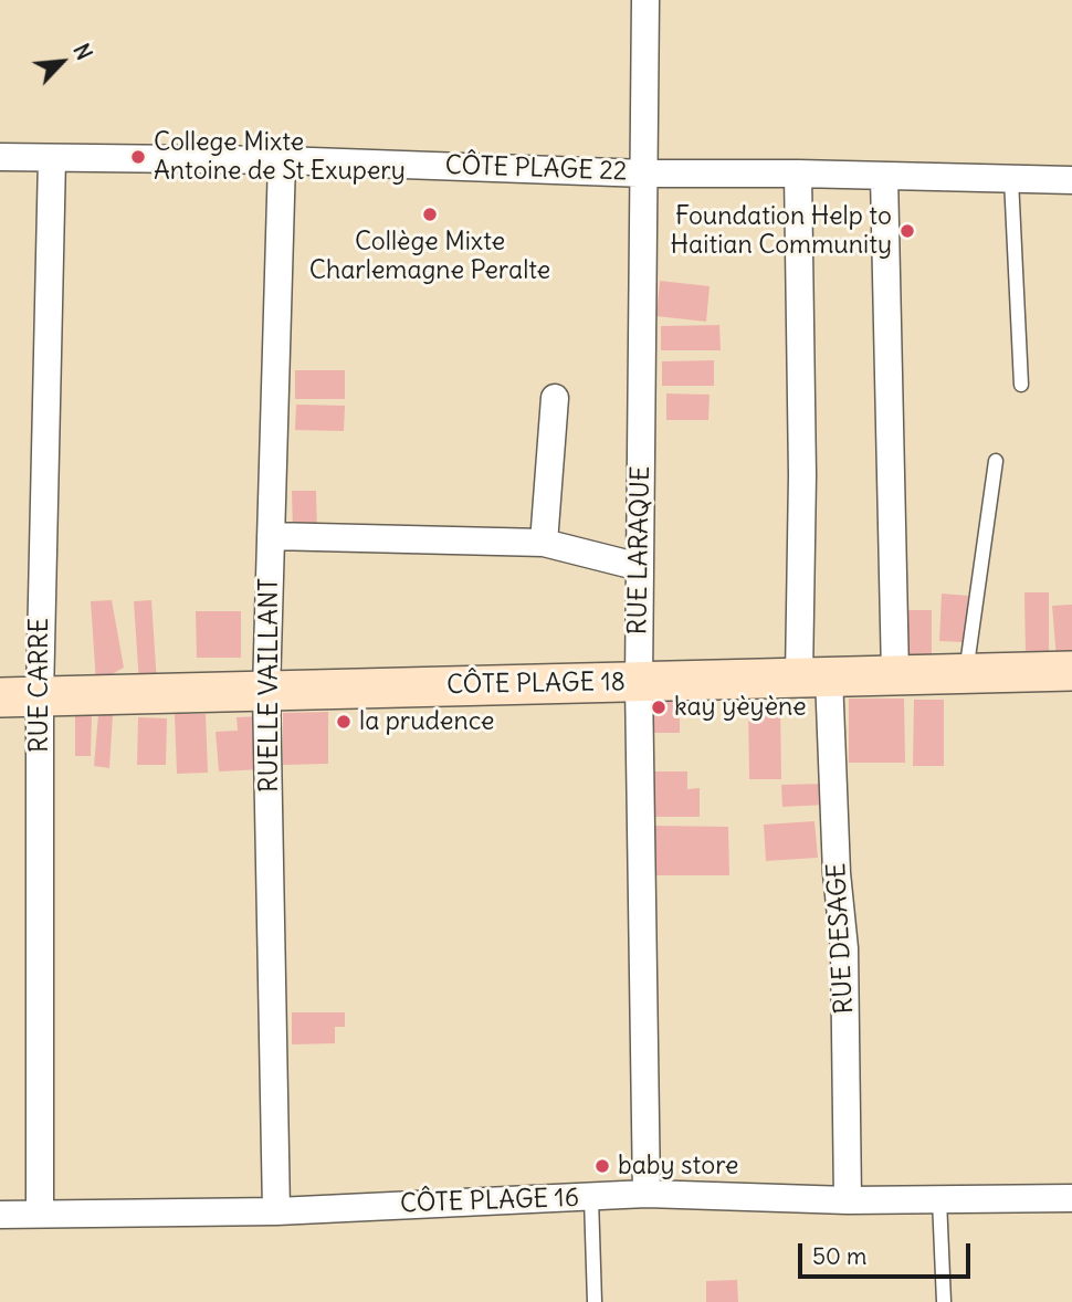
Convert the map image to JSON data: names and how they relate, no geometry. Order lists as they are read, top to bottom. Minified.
{"streets":{"street":["CÔTE PLAGE 22","RUE LARAQUE","CÔTE PLAGE 18","RUE CARRE","RUELLE VAILLANT","RUE DESAGE","CÔTE PLAGE 16"]},"crossings":[["CÔTE PLAGE 22","RUE LARAQUE"],["CÔTE PLAGE 22","RUE CARRE"],["CÔTE PLAGE 22","RUELLE VAILLANT"],["CÔTE PLAGE 22","RUE DESAGE"],["RUE LARAQUE","CÔTE PLAGE 18"],["RUE LARAQUE","CÔTE PLAGE 16"],["CÔTE PLAGE 18","RUE CARRE"],["CÔTE PLAGE 18","RUELLE VAILLANT"],["CÔTE PLAGE 18","RUE DESAGE"],["RUE CARRE","CÔTE PLAGE 16"],["RUELLE VAILLANT","CÔTE PLAGE 16"],["RUE DESAGE","CÔTE PLAGE 16"]],"places":["College Mixte Antoine de St Exupery","Collège Mixte Charlemagne Peralte","Foundation Help to Haitian Community","kay yèyène","la prudence","baby store"],"scale_bar":"50 m","north":"top right"}
